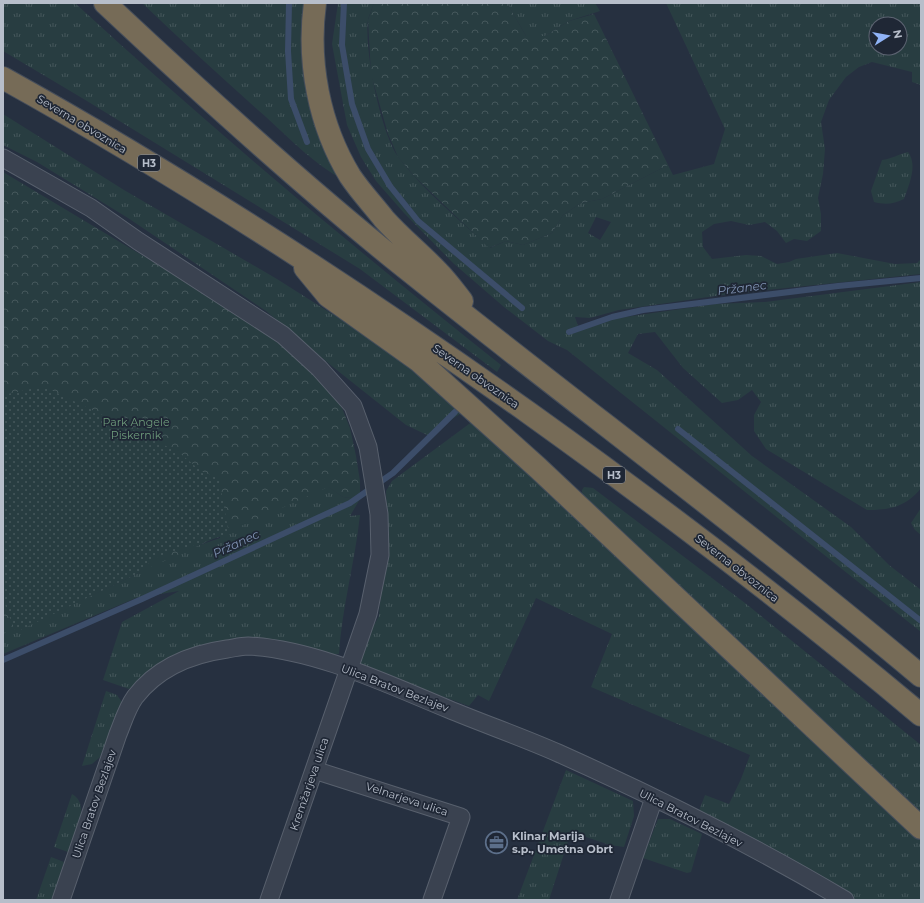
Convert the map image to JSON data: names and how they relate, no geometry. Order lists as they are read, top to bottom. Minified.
{"streets":{"highway":["Severna obvoznica","H3"],"street":["Ulica Bratov Bezlajev","Kremžarjeva ulica","Velnarjeva ulica"]},"crossings":[["Ulica Bratov Bezlajev","Kremžarjeva ulica"],["Kremžarjeva ulica","Velnarjeva ulica"]],"water":["Pržanec"],"parks":["Park Angele Piskernik"],"places":{"office":["Klinar Marija s.p., Umetna Obrt"]},"north":"right"}
